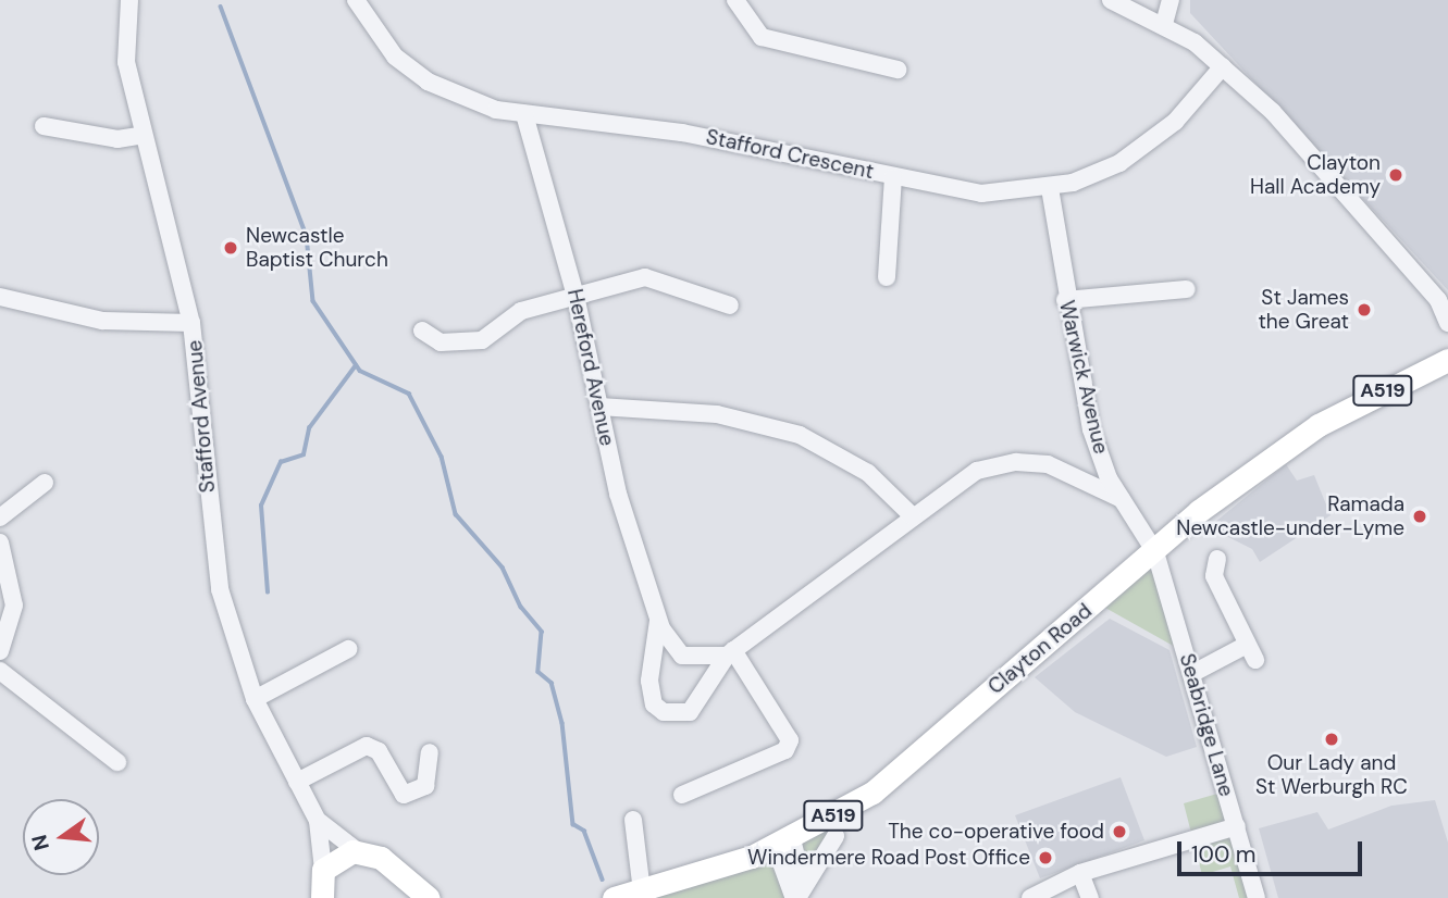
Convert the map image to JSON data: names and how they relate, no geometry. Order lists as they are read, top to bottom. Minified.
{"streets":{"main road":["A519","Clayton Road"],"street":["Stafford Crescent","Hereford Avenue","Warwick Avenue","Stafford Avenue","Seabridge Lane"]},"crossings":[["Stafford Crescent","Hereford Avenue"],["Stafford Crescent","Warwick Avenue"],["Hereford Avenue","Warwick Avenue"],["Warwick Avenue","Clayton Road"],["Warwick Avenue","Seabridge Lane"],["Clayton Road","Seabridge Lane"]],"places":["Clayton Hall Academy","Newcastle Baptist Church","St James the Great","Ramada Newcastle-under-Lyme","Our Lady and St Werburgh RC","The co-operative food","Windermere Road Post Office"],"scale_bar":"100 m","north":"left"}
